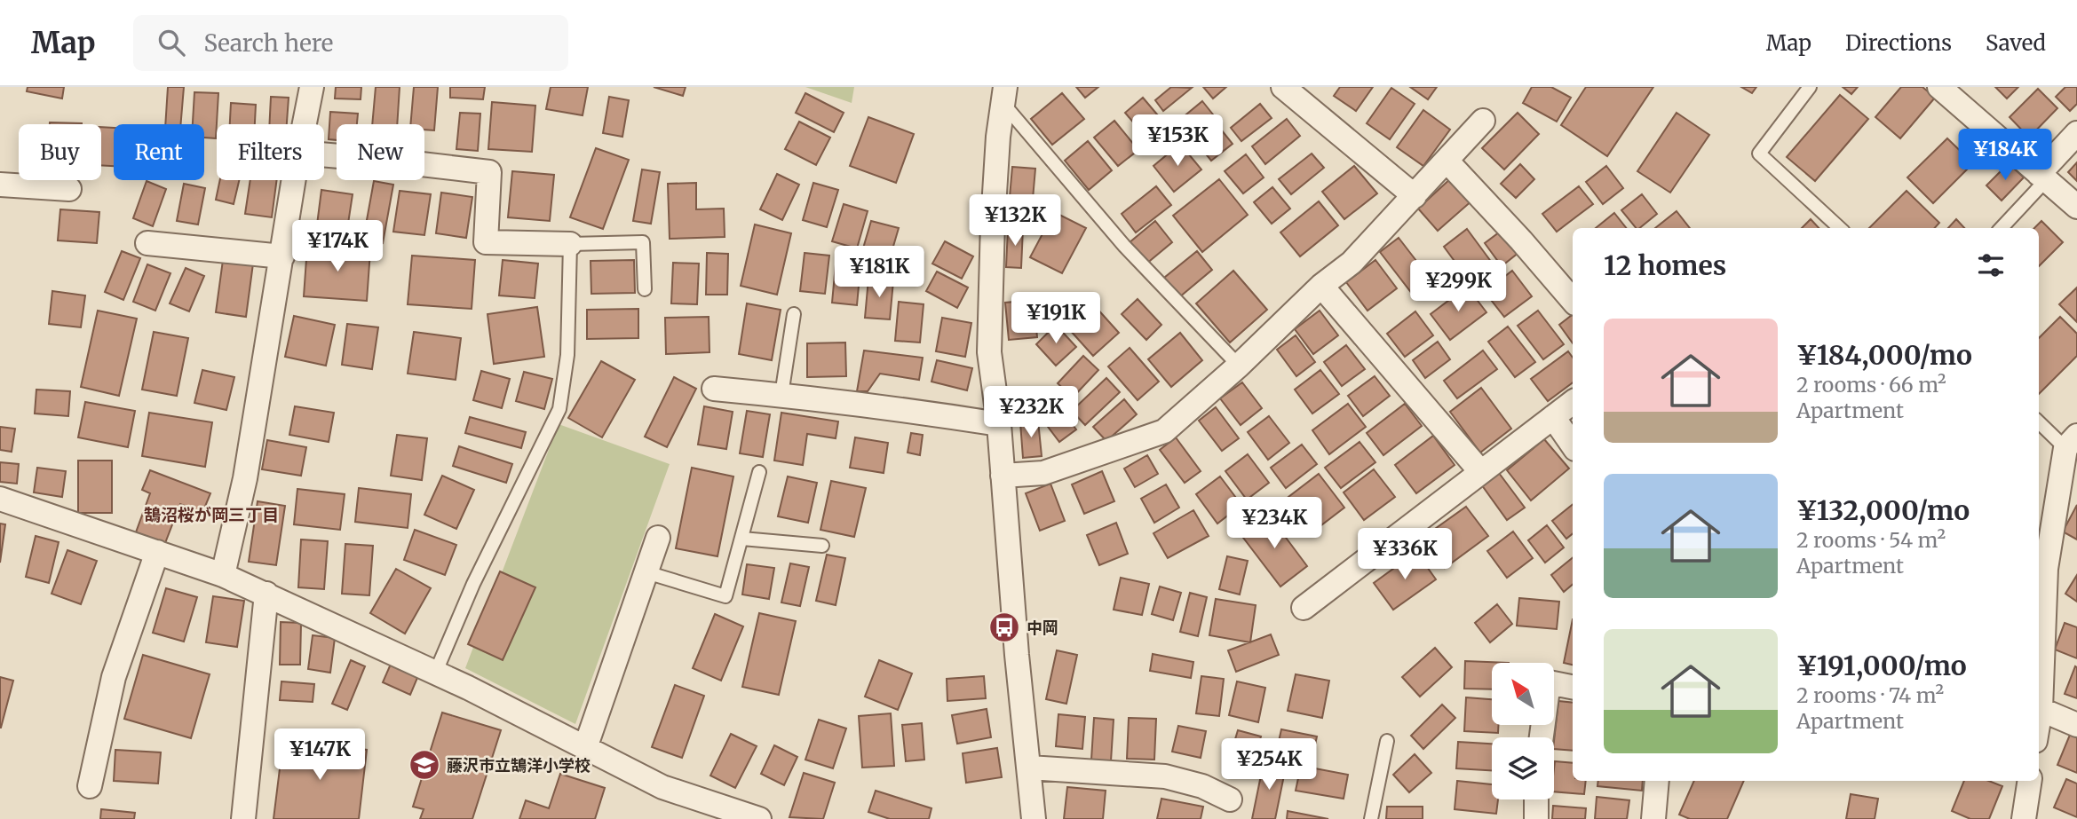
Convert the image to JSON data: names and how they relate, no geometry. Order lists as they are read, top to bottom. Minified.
{"districts":["鵠沼桜が岡三丁目"],"places":{"bus stop":["中岡"],"school or university":["藤沢市立鵠洋小学校"]},"north":"top left","page":{"header":"Map","search":"Search here","nav":["Map","Directions","Saved"],"price":["¥153K","¥184K","¥132K","¥174K","¥181K","¥299K","¥191K","¥232K","¥234K","¥336K","¥147K","¥254K"],"chip":["Buy","Rent","Filters","New"],"heading":"12 homes","list":[{"name":"¥184,000/mo","note":"2 rooms · 66 m² · Apartment"},{"name":"¥132,000/mo","note":"2 rooms · 54 m² · Apartment"},{"name":"¥191,000/mo","note":"2 rooms · 74 m² · Apartment"}]}}
